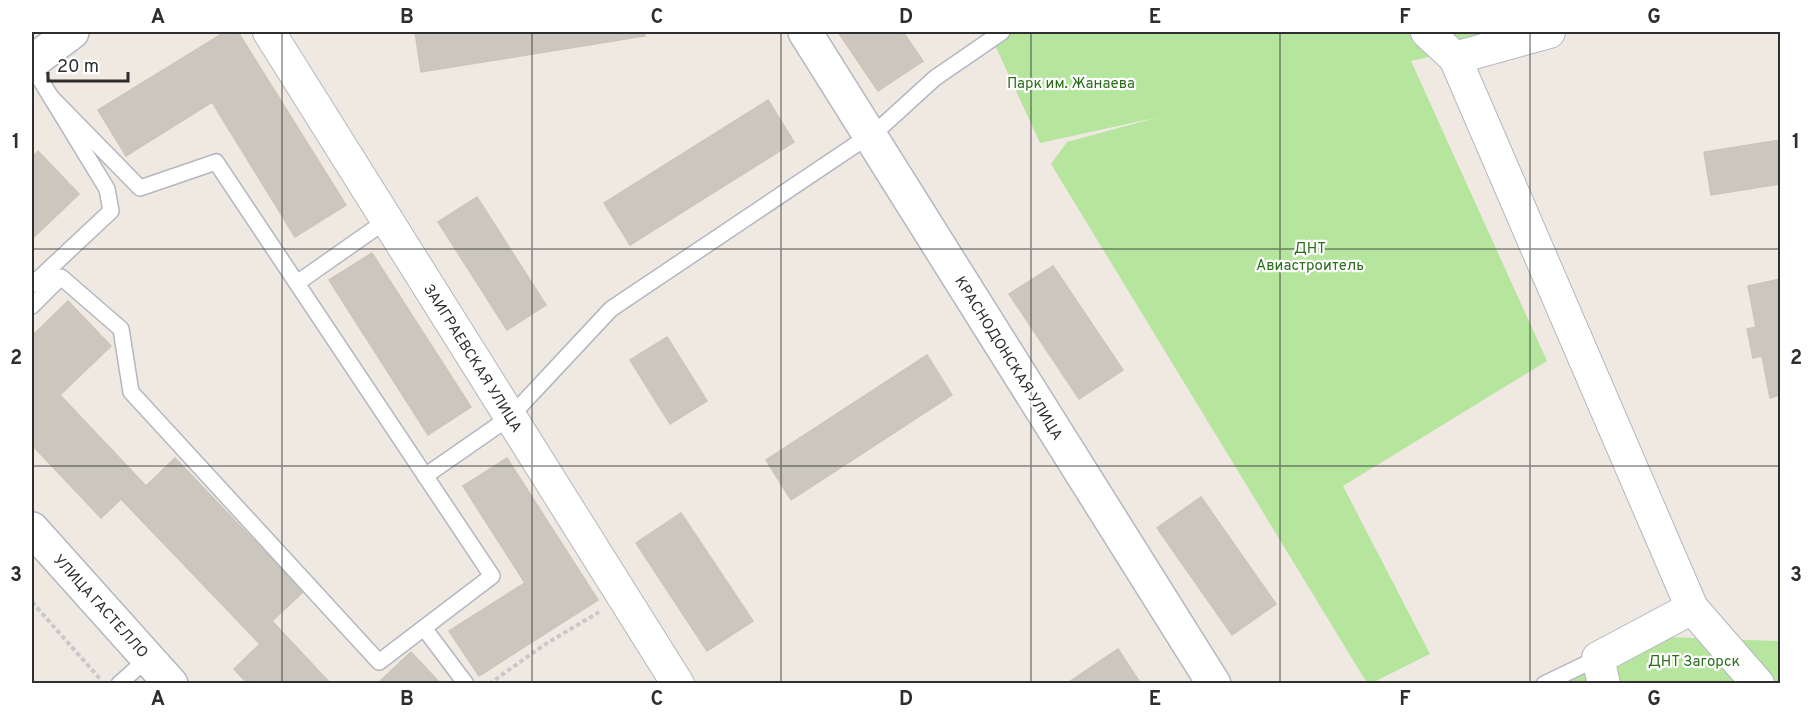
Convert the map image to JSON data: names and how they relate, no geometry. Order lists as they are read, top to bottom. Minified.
{"streets":{"street":["ЗАИГРАЕВСКАЯ УЛИЦА","КРАСНОДОНСКАЯ УЛИЦА","УЛИЦА ГАСТЕЛЛО"]},"parks":["Парк им. Жанаева","ДНТ Авиастроитель","ДНТ Загорск"],"scale_bar":"20 m","grid":{"columns":["A","B","C","D","E","F","G"],"rows":["1","2","3"]}}
